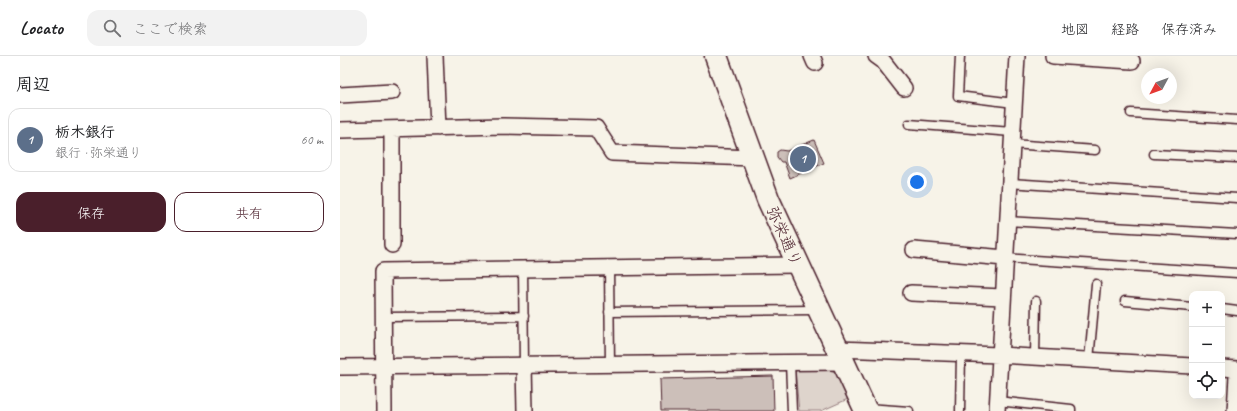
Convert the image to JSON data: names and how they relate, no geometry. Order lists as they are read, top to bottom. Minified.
{"streets":{"street":["弥栄通り"]},"north":"bottom left","page":{"header":"Locato","search":"ここで検索","nav":["地図","経路","保存済み"],"heading":"周辺","list":[{"mark":"1","name":"栃木銀行","note":"銀行 · 弥栄通り","value":"60 m"}],"pins":"1","buttons":["保存","共有"],"map_buttons":["+","−"]}}
